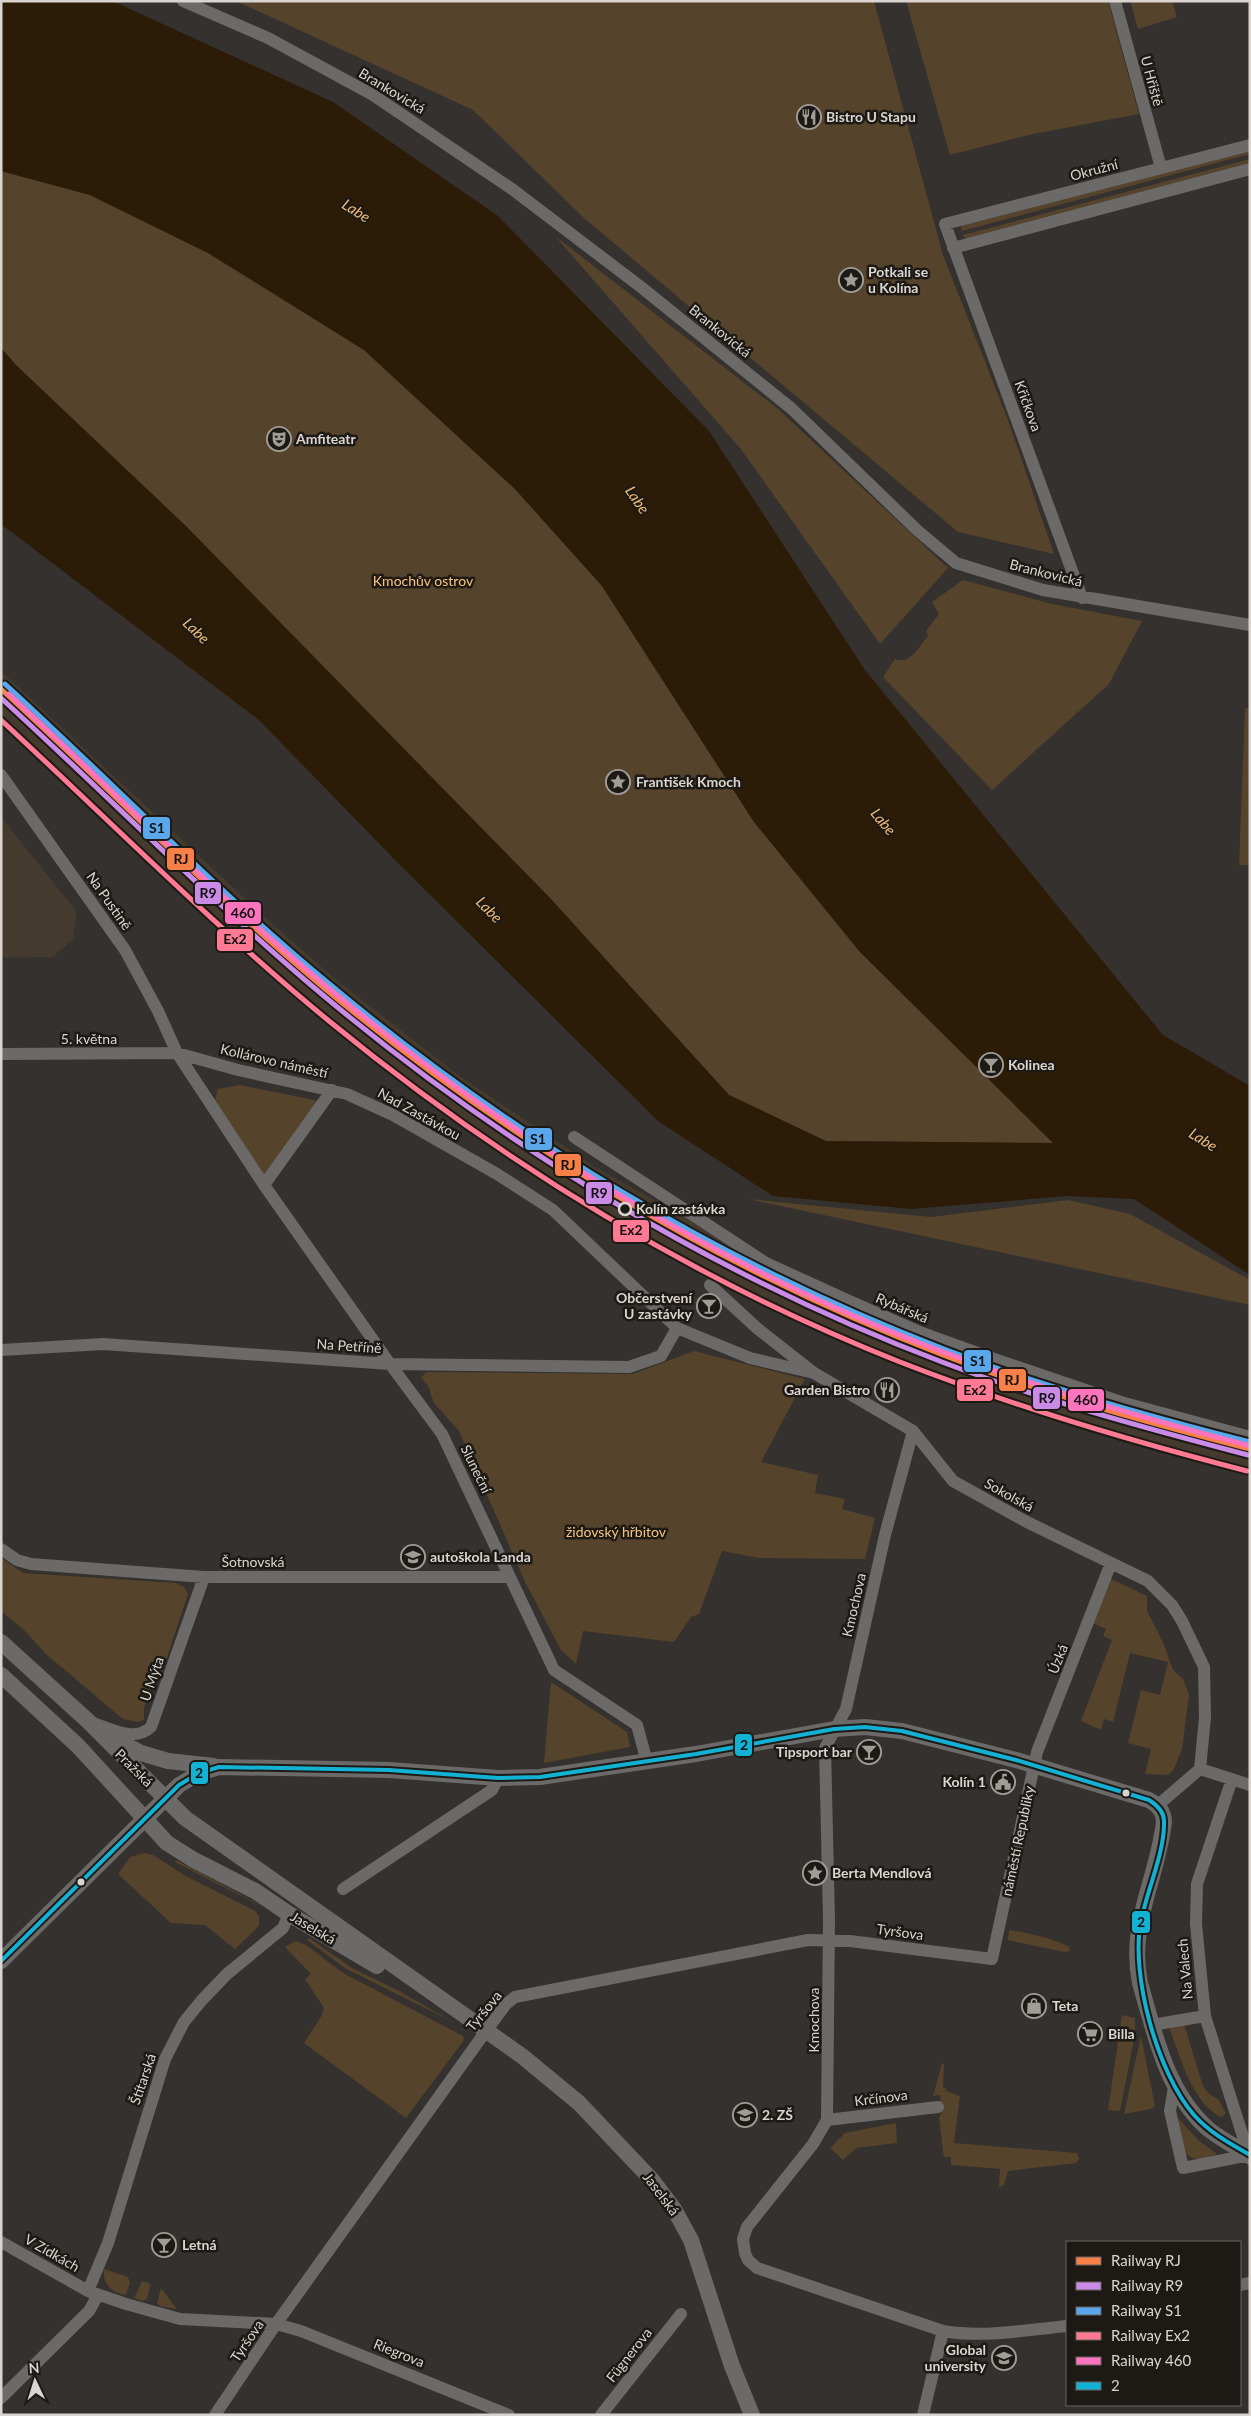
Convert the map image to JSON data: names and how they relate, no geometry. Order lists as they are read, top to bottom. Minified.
{"streets":{"street":["U Hřiště","Brankovická","Okružní","Křičkova","Na Pustině","5. května","Kollárovo náměstí","Nad Zastávkou","Rybářská","Na Petříně","Sluneční","Sokolská","Šotnovská","Kmochova","Úzká","U Mýta","Pražská","náměstí Republiky","Jaselská","Tyršova","Na Valech","Štítarská","Krčínova","V Zídkách","Riegrova","Fügnerova"]},"crossings":[["U Hřiště","Okružní"],["Brankovická","Křičkova"],["Okružní","Křičkova"],["Na Pustině","5. května"],["Na Pustině","Kollárovo náměstí"],["5. května","Kollárovo náměstí"],["Kollárovo náměstí","Nad Zastávkou"],["Kollárovo náměstí","Sluneční"],["Nad Zastávkou","Na Petříně"],["Nad Zastávkou","Sokolská"],["Na Petříně","Sluneční"],["Sluneční","Šotnovská"],["Sluneční","Pražská"],["Sokolská","Kmochova"],["Sokolská","Úzká"],["Šotnovská","U Mýta"],["Kmochova","Pražská"],["Kmochova","Tyršova"],["Kmochova","Krčínova"],["Úzká","Pražská"],["Úzká","náměstí Republiky"],["U Mýta","Pražská"],["Pražská","náměstí Republiky"],["Pražská","Jaselská"],["náměstí Republiky","Tyršova"],["Jaselská","Tyršova"],["Jaselská","Štítarská"],["Tyršova","V Zídkách"],["Tyršova","Riegrova"],["Štítarská","V Zídkách"],["V Zídkách","Riegrova"]],"water":["Labe"],"parks":["Kmochův ostrov","židovský hřbitov"],"places":{"restaurant":["Bistro U Stapu","Garden Bistro"],"place":["Potkali se u Kolína","František Kmoch","Berta Mendlová"],"theatre":["Amfiteatr"],"bar":["Kolinea","Občerstvení U zastávky","Tipsport bar","Letná"],"other":["Kolín zastávka"],"school or university":["autoškola Landa","2. ZŠ","Global university"],"public building":["Kolín 1"],"shop":["Teta"],"supermarket":["Billa"]},"lines":["rail line S1","rail line RJ","rail line 460","rail line R9","rail line Ex2","transit line 2"],"legend":["Railway RJ","Railway R9","Railway S1","Railway Ex2","Railway 460","2"],"north":"top"}
